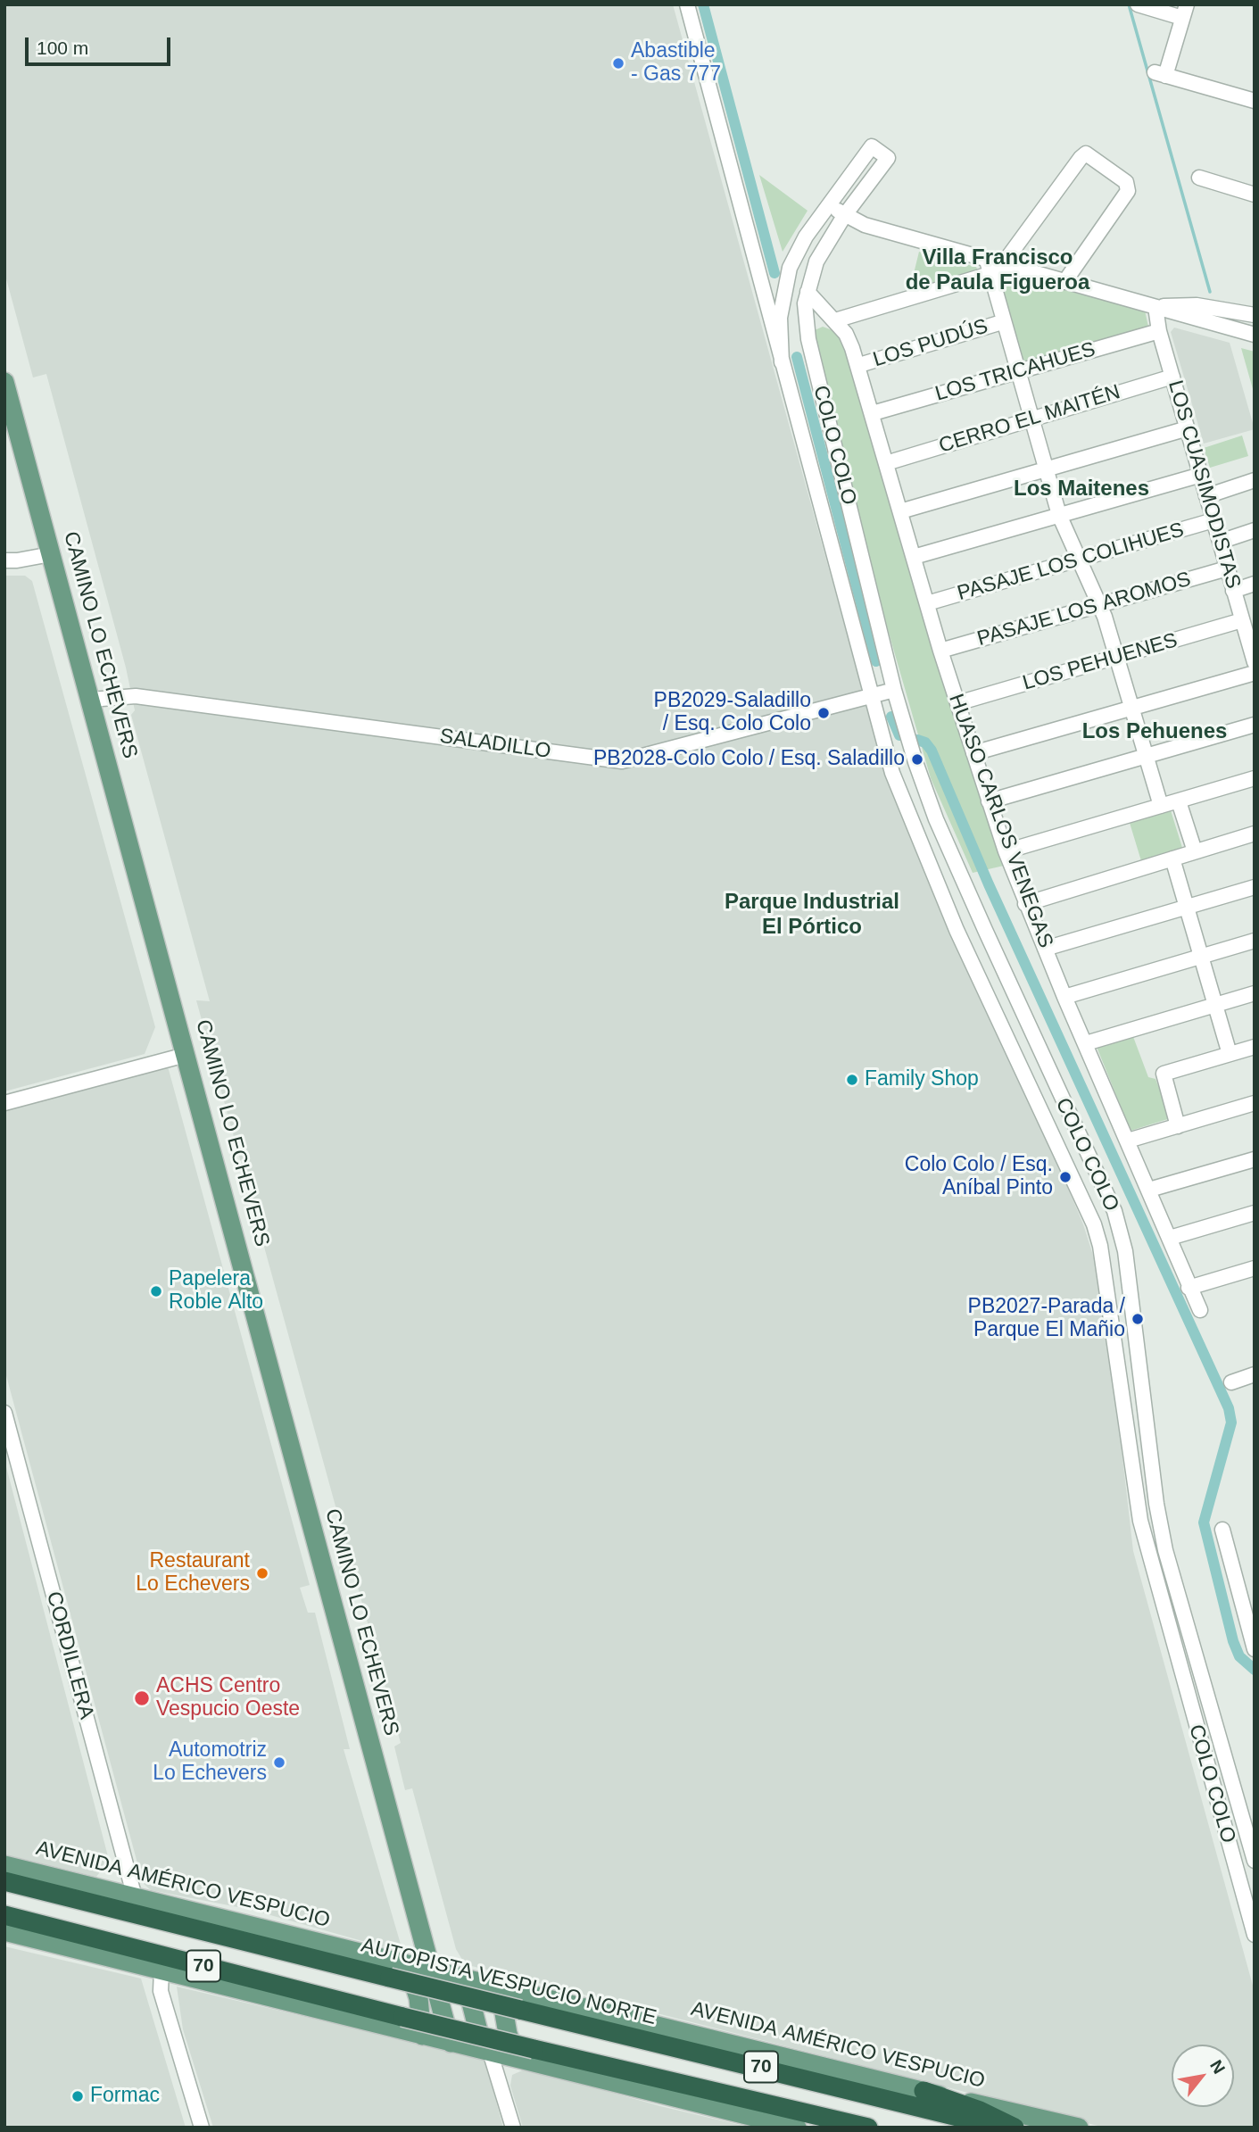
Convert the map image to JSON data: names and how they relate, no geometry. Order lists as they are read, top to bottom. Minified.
{"streets":{"highway":["70","AUTOPISTA VESPUCIO NORTE"],"main road":["CAMINO LO ECHEVERS","AVENIDA AMÉRICO VESPUCIO"],"street":["LOS PUDÚS","LOS TRICAHUES","CERRO EL MAITÉN","COLO COLO","LOS CUASIMODISTAS","PASAJE LOS COLIHUES","PASAJE LOS AROMOS","LOS PEHUENES","SALADILLO","HUASO CARLOS VENEGAS","CORDILLERA"]},"crossings":[["LOS PUDÚS","HUASO CARLOS VENEGAS"],["LOS TRICAHUES","LOS CUASIMODISTAS"],["LOS TRICAHUES","HUASO CARLOS VENEGAS"],["CERRO EL MAITÉN","LOS CUASIMODISTAS"],["CERRO EL MAITÉN","HUASO CARLOS VENEGAS"],["COLO COLO","SALADILLO"],["COLO COLO","HUASO CARLOS VENEGAS"],["LOS CUASIMODISTAS","PASAJE LOS COLIHUES"],["LOS CUASIMODISTAS","PASAJE LOS AROMOS"],["LOS CUASIMODISTAS","LOS PEHUENES"],["PASAJE LOS COLIHUES","HUASO CARLOS VENEGAS"],["PASAJE LOS AROMOS","HUASO CARLOS VENEGAS"],["CAMINO LO ECHEVERS","SALADILLO"],["CAMINO LO ECHEVERS","AVENIDA AMÉRICO VESPUCIO"],["LOS PEHUENES","HUASO CARLOS VENEGAS"],["CORDILLERA","AVENIDA AMÉRICO VESPUCIO"]],"districts":["Villa Francisco de Paula Figueroa","Los Maitenes","Los Pehuenes","Parque Industrial El Pórtico"],"places":["Abastible - Gas 777","PB2029-Saladillo / Esq. Colo Colo","PB2028-Colo Colo / Esq. Saladillo","Family Shop","Colo Colo / Esq. Aníbal Pinto","Papelera Roble Alto","PB2027-Parada / Parque El Mañio","Restaurant Lo Echevers","ACHS Centro Vespucio Oeste","Automotriz Lo Echevers","Formac"],"scale_bar":"100 m","north":"top right"}
